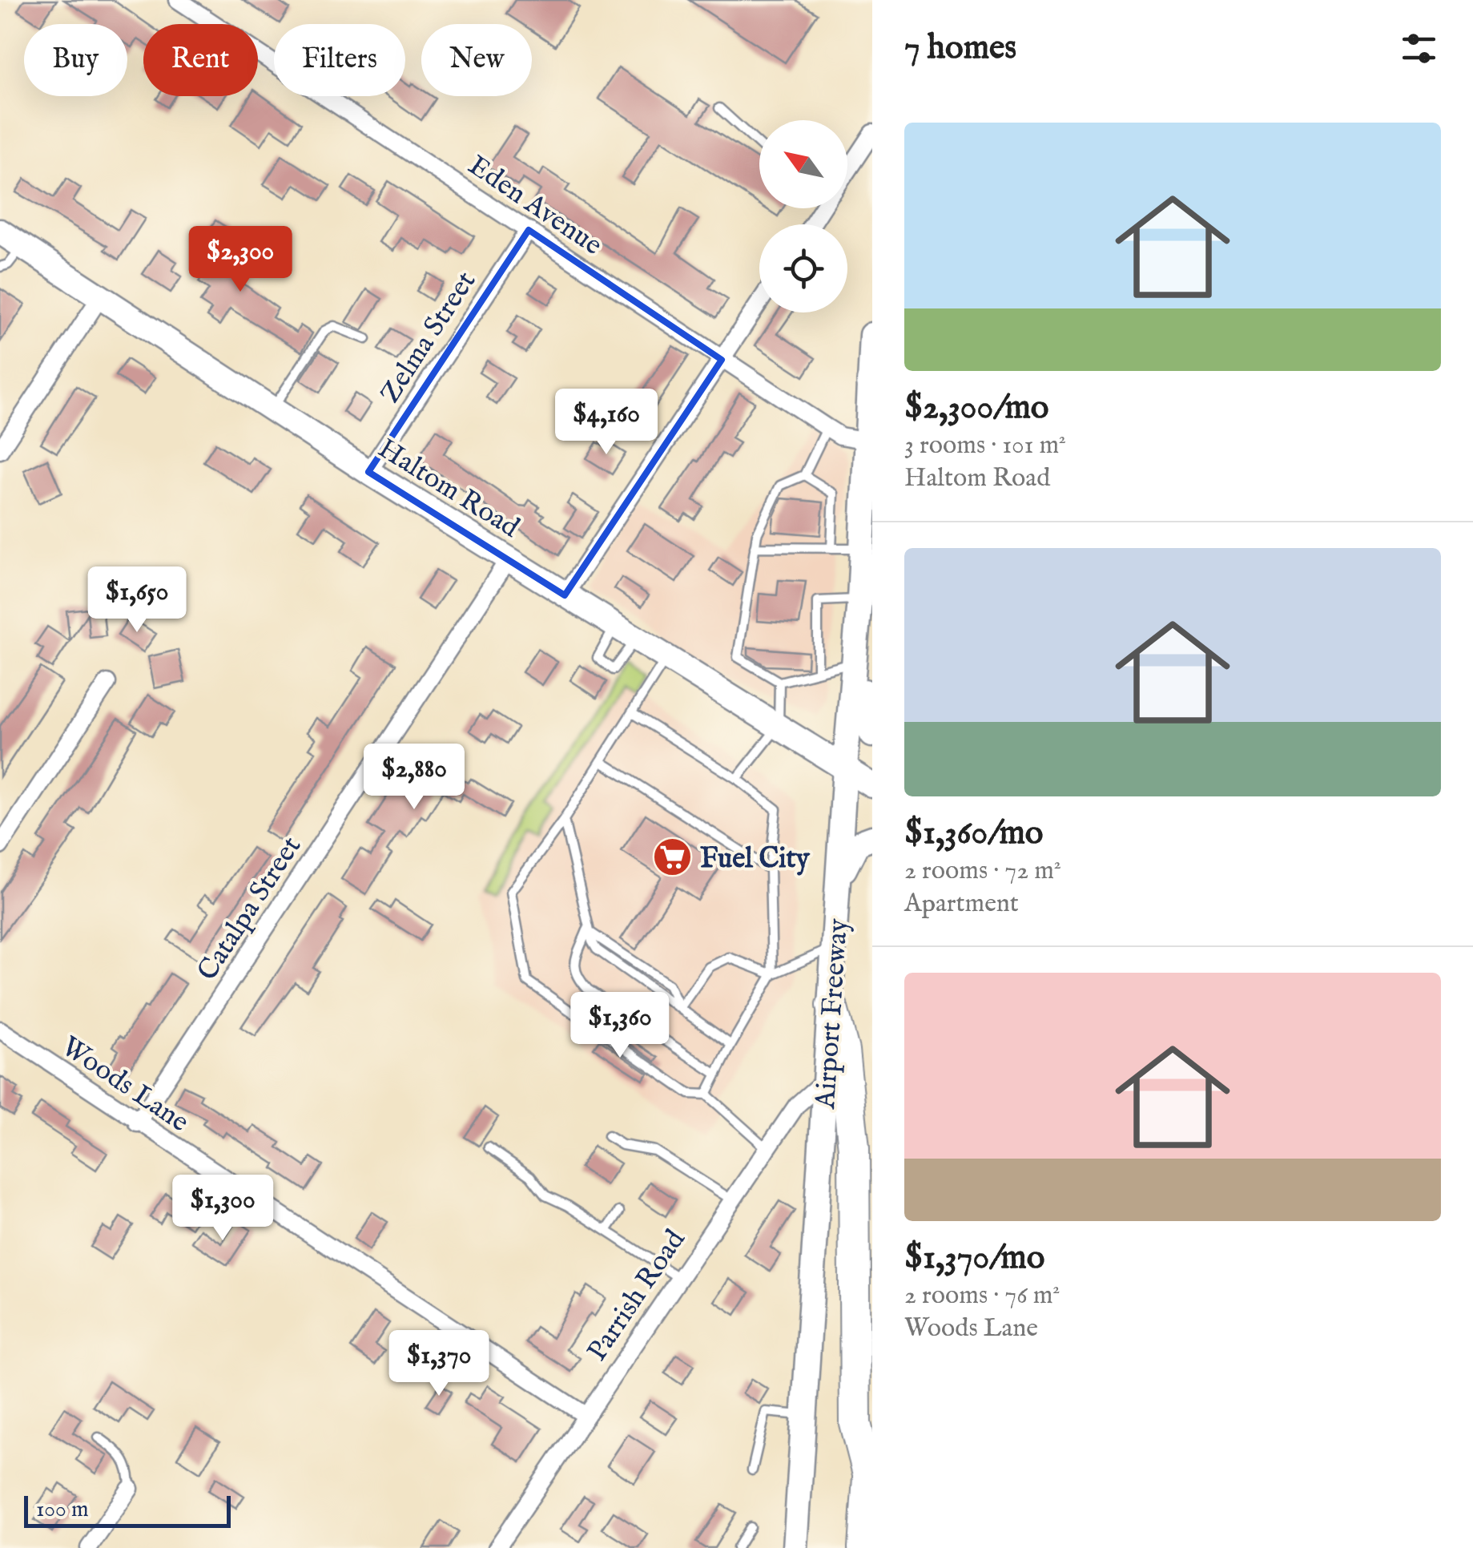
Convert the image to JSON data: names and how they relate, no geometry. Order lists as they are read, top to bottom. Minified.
{"streets":{"main road":["Haltom Road","Airport Freeway"],"street":["Eden Avenue","Zelma Street","Catalpa Street","Woods Lane","Parrish Road"]},"crossings":[["Eden Avenue","Zelma Street"],["Eden Avenue","Airport Freeway"],["Zelma Street","Haltom Road"],["Haltom Road","Catalpa Street"],["Haltom Road","Airport Freeway"],["Catalpa Street","Woods Lane"],["Airport Freeway","Parrish Road"],["Woods Lane","Parrish Road"]],"places":{"supermarket":["Fuel City"]},"scale_bar":"100 m","north":"top left","page":{"heading":"7 homes","chip":["Buy","Rent","Filters","New"],"list":[{"name":"$2,300/mo","note":"3 rooms · 101 m² · Haltom Road"},{"name":"$1,360/mo","note":"2 rooms · 72 m² · Apartment"},{"name":"$1,370/mo","note":"2 rooms · 76 m² · Woods Lane"}],"price":["$2,300","$4,160","$1,650","$2,880","$1,360","$1,300","$1,370"],"scale":"100 m"}}
